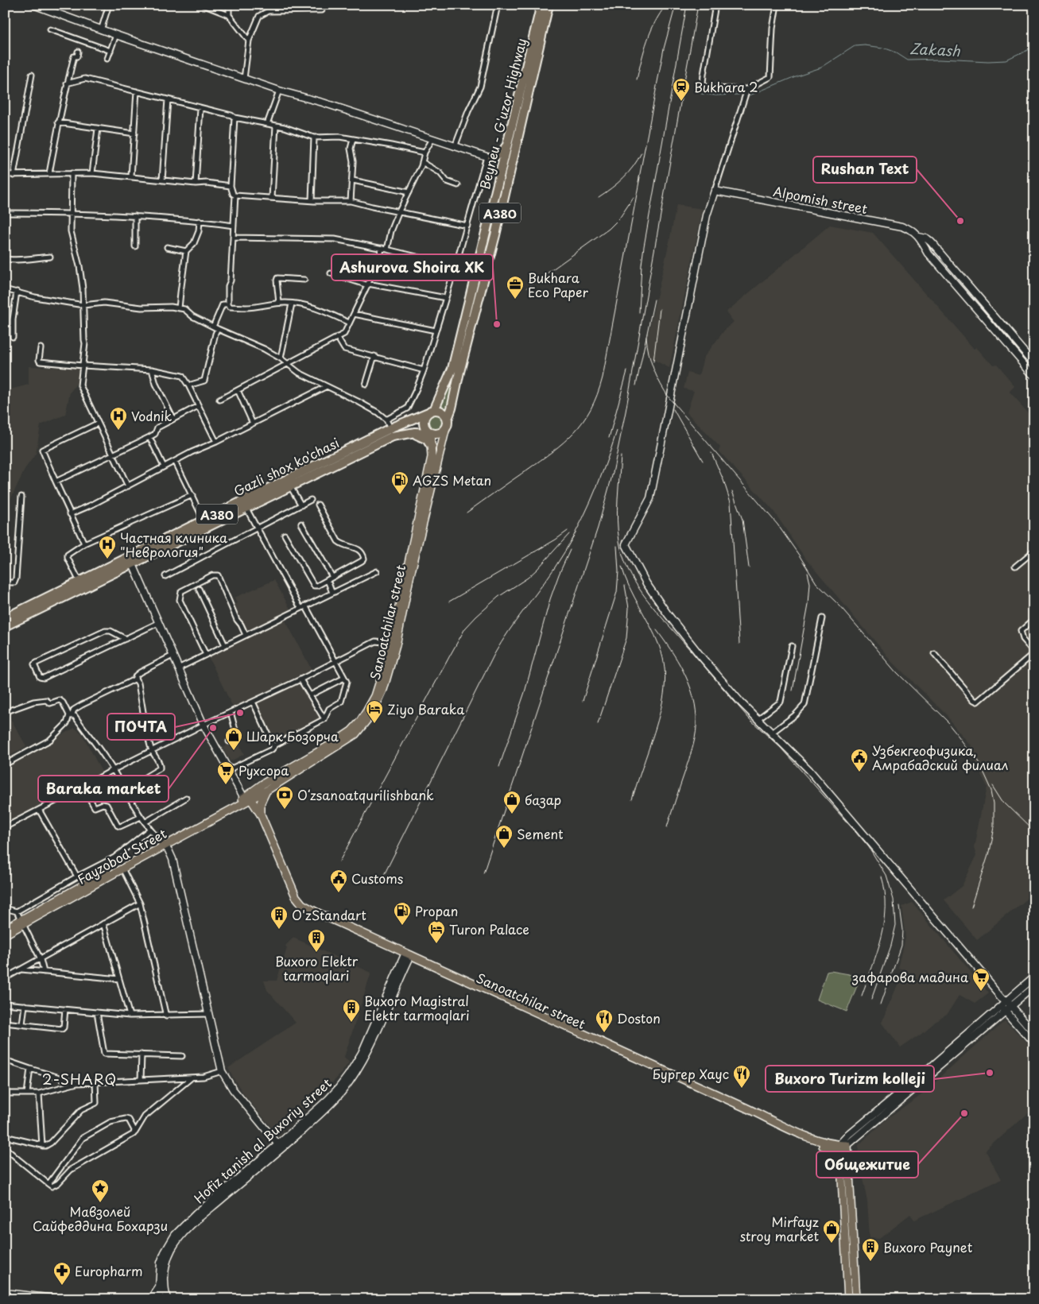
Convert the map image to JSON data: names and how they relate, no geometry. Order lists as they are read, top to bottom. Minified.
{"streets":{"highway":["Beyneu - G'uzor Highway","A380","Gazli shox ko'chasi"],"main road":["Sanoatchilar street","Fayzobod Street"],"street":["Alpomish street","Hofiz tanish al Buxoriy street"]},"crossings":[["Beyneu - G'uzor Highway","A380"],["Beyneu - G'uzor Highway","Gazli shox ko'chasi"],["Beyneu - G'uzor Highway","Sanoatchilar street"],["A380","Gazli shox ko'chasi"],["A380","Sanoatchilar street"],["Gazli shox ko'chasi","Sanoatchilar street"],["Sanoatchilar street","Fayzobod Street"],["Sanoatchilar street","Hofiz tanish al Buxoriy street"]],"districts":["2-SHARQ"],"water":["Zakash"],"places":{"station":["Bukhara 2"],"other":["Rushan Text","Ashurova Shoira XK","ПОЧТА","Baraka market","Buxoro Turizm kolleji","Общежитие"],"office":["Bukhara Eco Paper"],"hospital":["Vodnik","Частная клиника \"Неврология\""],"fuel station":["AGZS Metan","Propan"],"hotel":["Ziyo Baraka","Turon Palace"],"shop":["Шарк Бозорча","базар","Sement","Mirfayz stroy market"],"public building":["Узбекгеофизика, Амрабадский филиал","Customs"],"supermarket":["Рухсора","зафарова мадина"],"bank":["Oʻzsanoatqurilishbank"],"building":["O'zStandart","Buxoro Elektr tarmoqlari","Buxoro Magistral Elektr tarmoqlari","Buxoro Paynet"],"restaurant":["Doston","Бургер Хаус"],"place":["Мавзолей Сайфеддина Бохарзи"],"pharmacy":["Europharm"]}}
